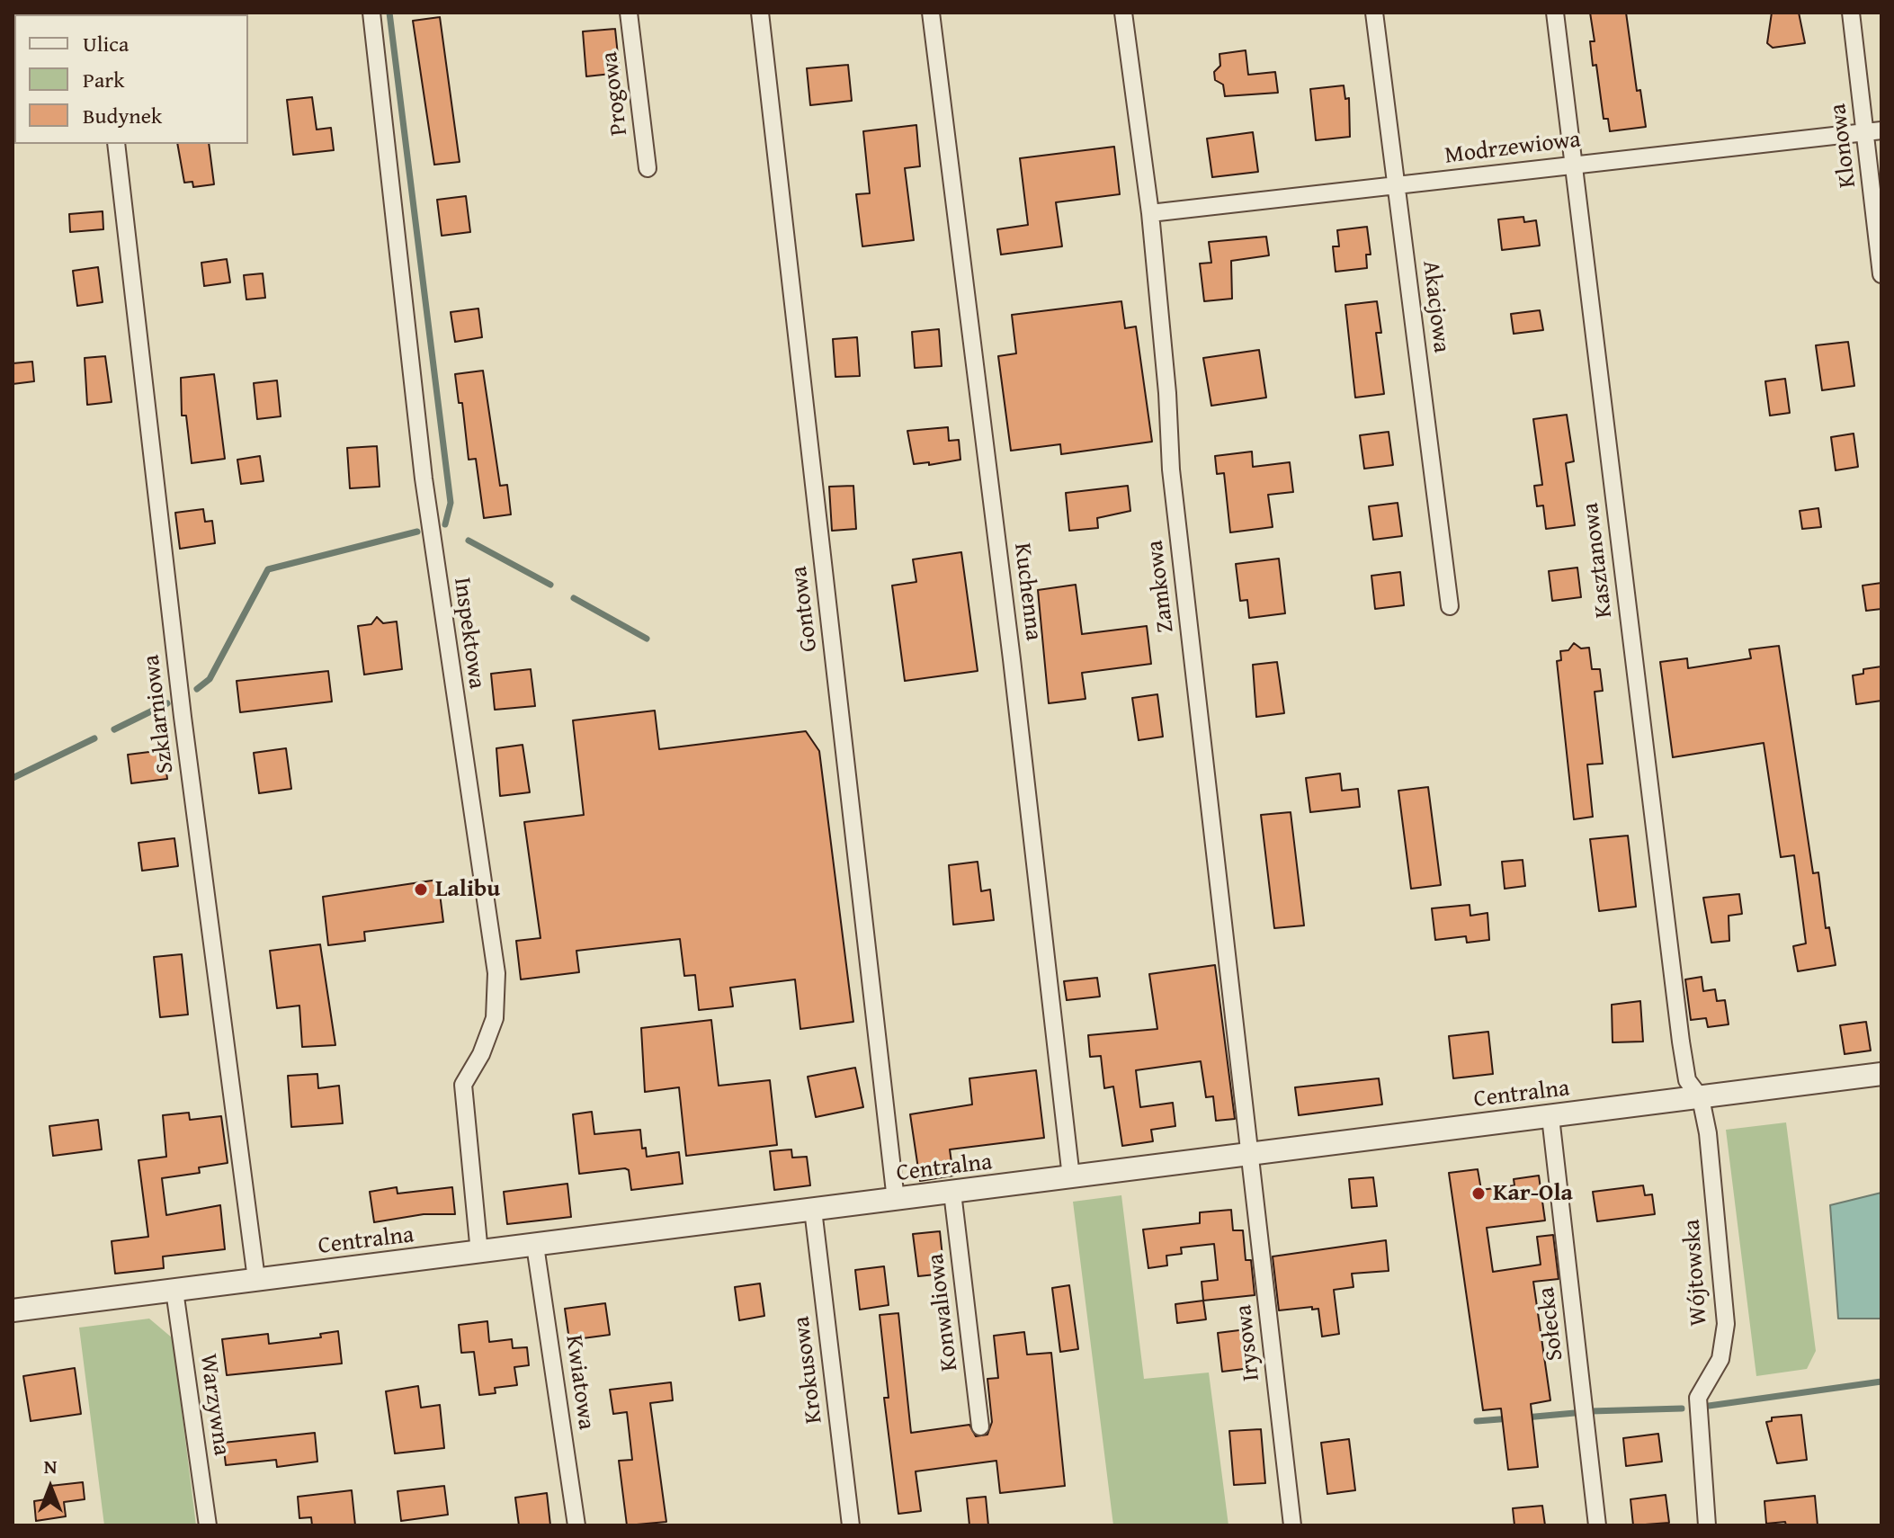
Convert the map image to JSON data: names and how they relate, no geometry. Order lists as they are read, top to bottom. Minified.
{"streets":{"street":["Progowa","Klonowa","Modrzewiowa","Akacjowa","Kasztanowa","Zamkowa","Kuchenna","Gontowa","Inspektowa","Szklarniowa","Centralna","Wójtowska","Konwaliowa","Sołecka","Irysowa","Krokusowa","Kwiatowa","Warzywna"]},"crossings":[["Klonowa","Modrzewiowa"],["Modrzewiowa","Akacjowa"],["Modrzewiowa","Kasztanowa"],["Modrzewiowa","Zamkowa"],["Kasztanowa","Centralna"],["Kasztanowa","Wójtowska"],["Zamkowa","Centralna"],["Zamkowa","Irysowa"],["Kuchenna","Centralna"],["Gontowa","Centralna"],["Inspektowa","Centralna"],["Szklarniowa","Centralna"],["Centralna","Wójtowska"],["Centralna","Konwaliowa"],["Centralna","Sołecka"],["Centralna","Irysowa"],["Centralna","Krokusowa"],["Centralna","Kwiatowa"],["Centralna","Warzywna"]],"places":["Lalibu","Kar-Ola"],"legend":["Ulica","Park","Budynek"],"north":"top"}
